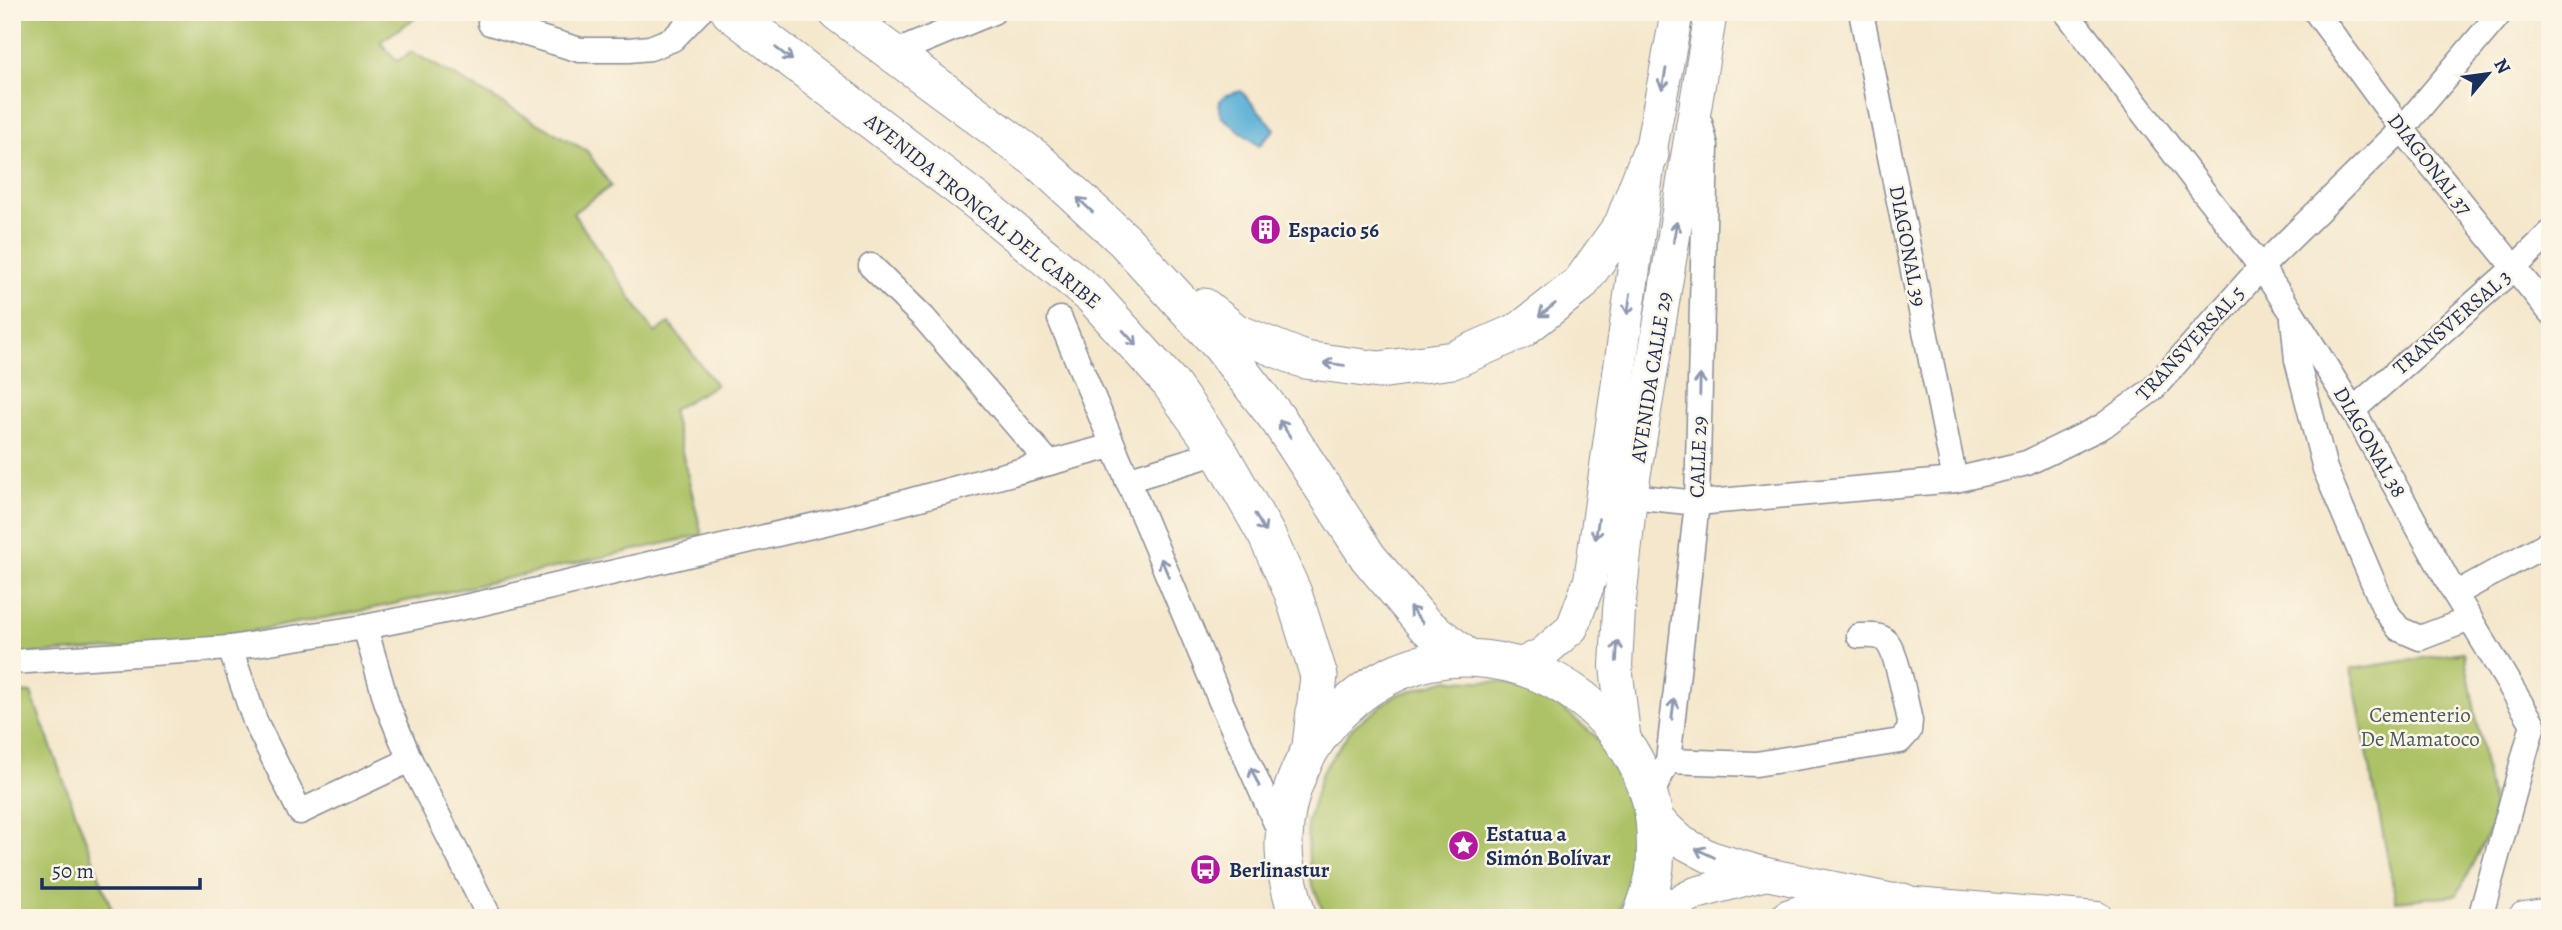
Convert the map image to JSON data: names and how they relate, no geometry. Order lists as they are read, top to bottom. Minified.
{"streets":{"highway":["AVENIDA TRONCAL DEL CARIBE"],"main road":["AVENIDA CALLE 29"],"street":["DIAGONAL 37","DIAGONAL 39","TRANSVERSAL 3","TRANSVERSAL 5","DIAGONAL 38","CALLE 29"]},"crossings":[["DIAGONAL 37","TRANSVERSAL 3"],["DIAGONAL 37","TRANSVERSAL 5"],["DIAGONAL 39","TRANSVERSAL 5"],["TRANSVERSAL 3","DIAGONAL 38"],["TRANSVERSAL 5","AVENIDA CALLE 29"],["TRANSVERSAL 5","DIAGONAL 38"],["TRANSVERSAL 5","CALLE 29"],["AVENIDA CALLE 29","CALLE 29"]],"one_way":["CALLE 29"],"parks":["Cementerio De Mamatoco"],"places":{"building":["Espacio 56"],"place":["Estatua a Simón Bolívar"],"bus stop":["Berlinastur"]},"scale_bar":"50 m","north":"top right"}
